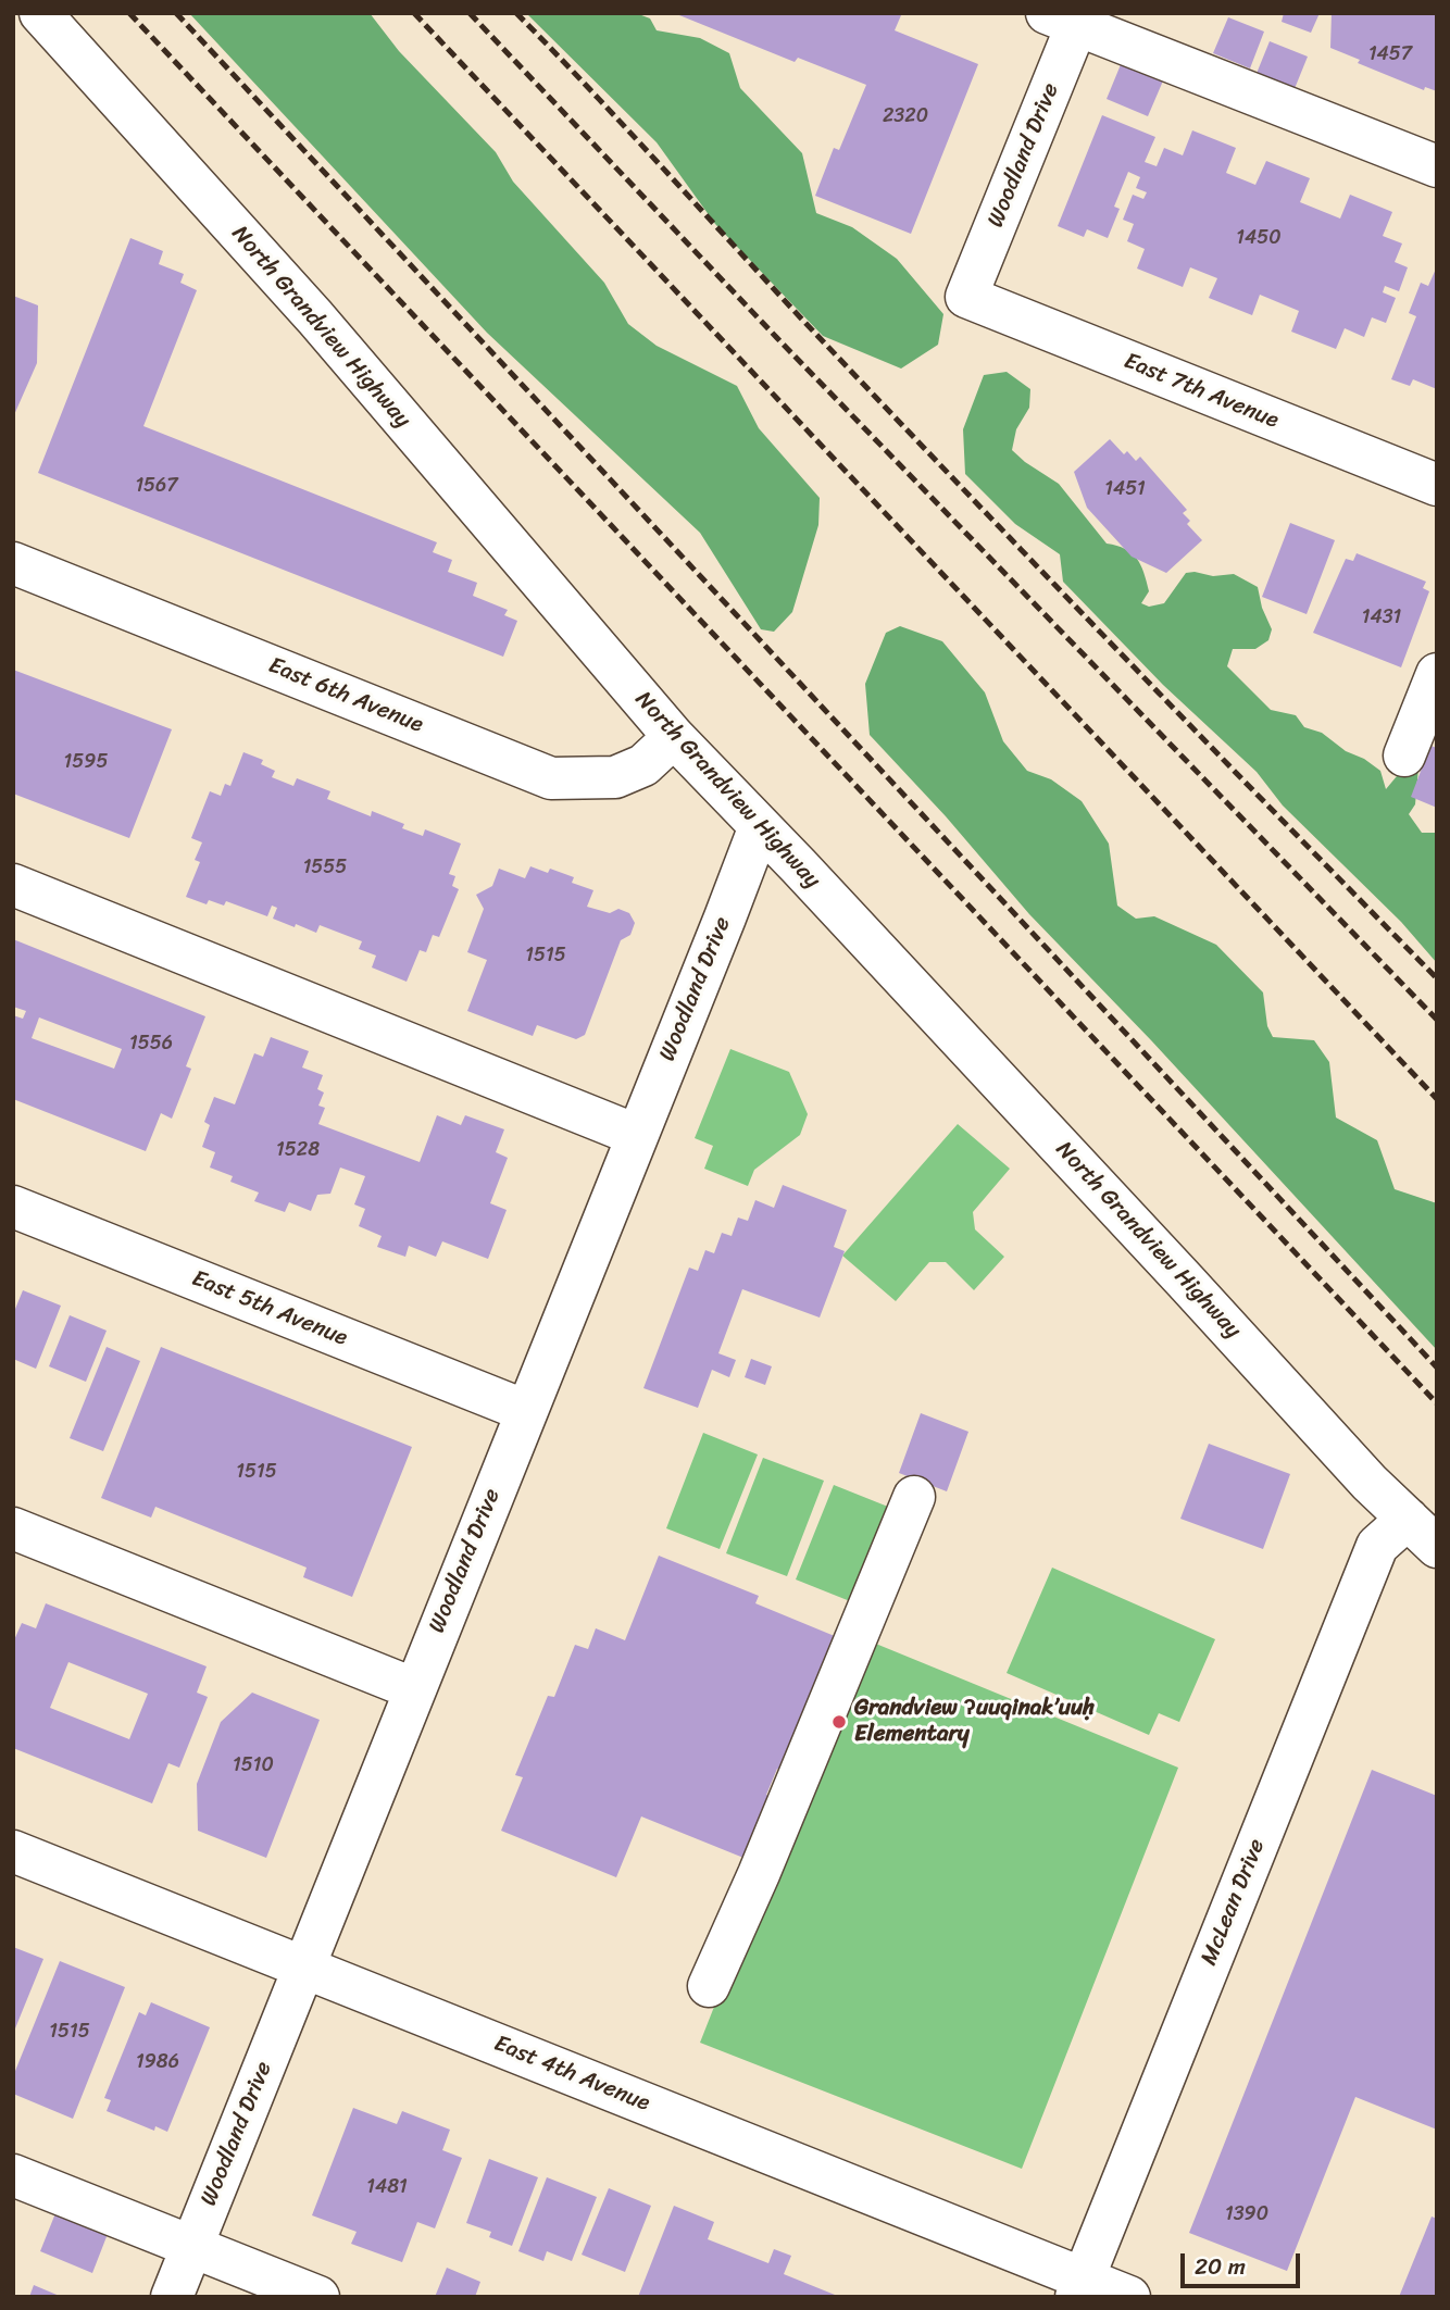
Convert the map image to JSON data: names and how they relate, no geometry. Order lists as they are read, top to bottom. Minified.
{"streets":{"street":["Woodland Drive","North Grandview Highway","East 7th Avenue","East 6th Avenue","East 5th Avenue","McLean Drive","East 4th Avenue"]},"crossings":[["Woodland Drive","North Grandview Highway"],["Woodland Drive","East 7th Avenue"],["Woodland Drive","East 5th Avenue"],["Woodland Drive","East 4th Avenue"],["North Grandview Highway","East 6th Avenue"],["North Grandview Highway","McLean Drive"],["McLean Drive","East 4th Avenue"]],"places":["Grandview ʔuuqinak’uuḥ Elementary"],"house_numbers":["1457","2320","1450","1567","1451","1431","1595","1555","1515","1556","1528","1515","1510","1515","1986","1481","1390"],"scale_bar":"20 m"}
